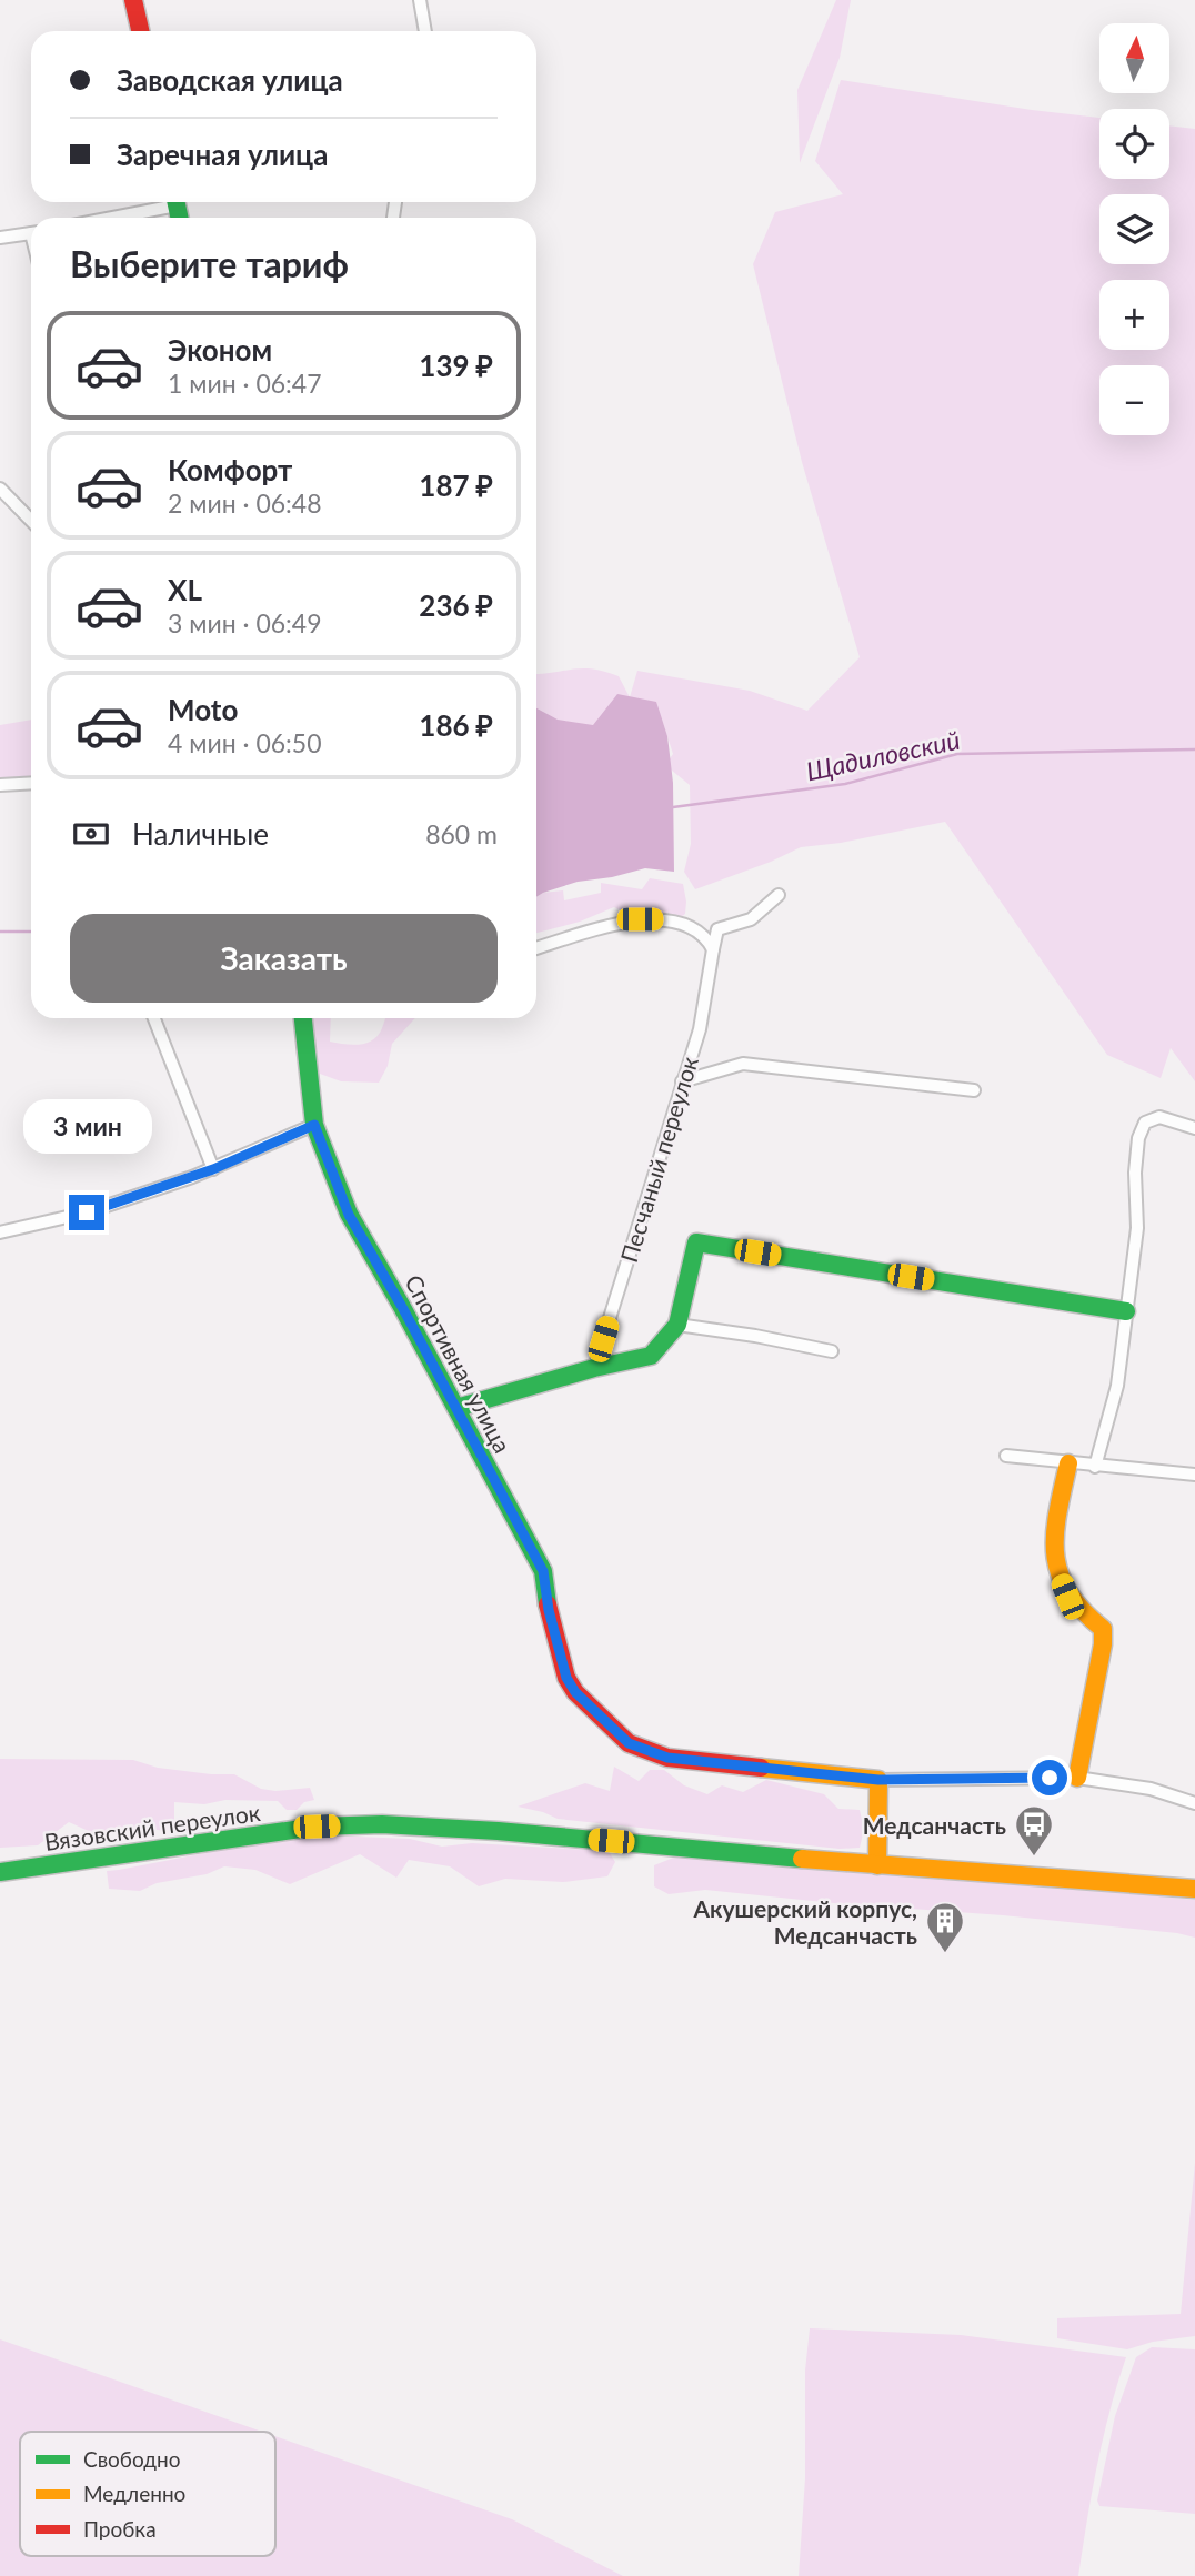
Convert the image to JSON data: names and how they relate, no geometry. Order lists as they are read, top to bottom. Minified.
{"streets":{"street":["Песчаный переулок","Спортивная улица","Вязовский переулок"]},"water":["Щадиловский"],"places":{"bus stop":["Медсанчасть"],"building":["Акушерский корпус, Медсанчасть"]},"legend":["Свободно","Медленно","Пробка"],"north":"top","page":{"map_buttons":["+","−"],"banner":["Заводская улица","Заречная улица"],"heading":"Выберите тариф","list":[{"name":"Эконом","note":"1 мин · 06:47","value":"139 ₽"},{"name":"Комфорт","note":"2 мин · 06:48","value":"187 ₽"},{"name":"XL","note":"3 мин · 06:49","value":"236 ₽"},{"name":"Moto","note":"4 мин · 06:50","value":"186 ₽"}],"pay":["Наличные","860 m"],"buttons":"Заказать","bubble":"3 мин"}}
